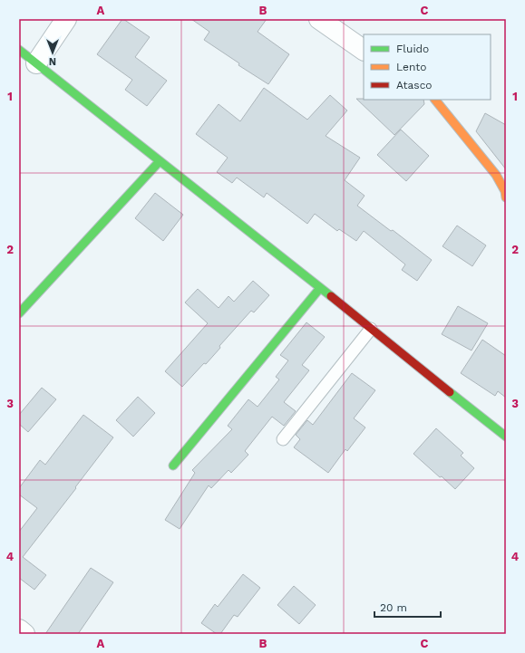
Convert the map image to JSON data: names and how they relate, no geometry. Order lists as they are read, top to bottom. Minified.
{"legend":["Fluido","Lento","Atasco"],"scale_bar":"20 m","north":"bottom","grid":{"columns":["A","B","C"],"rows":["1","2","3","4"]}}
